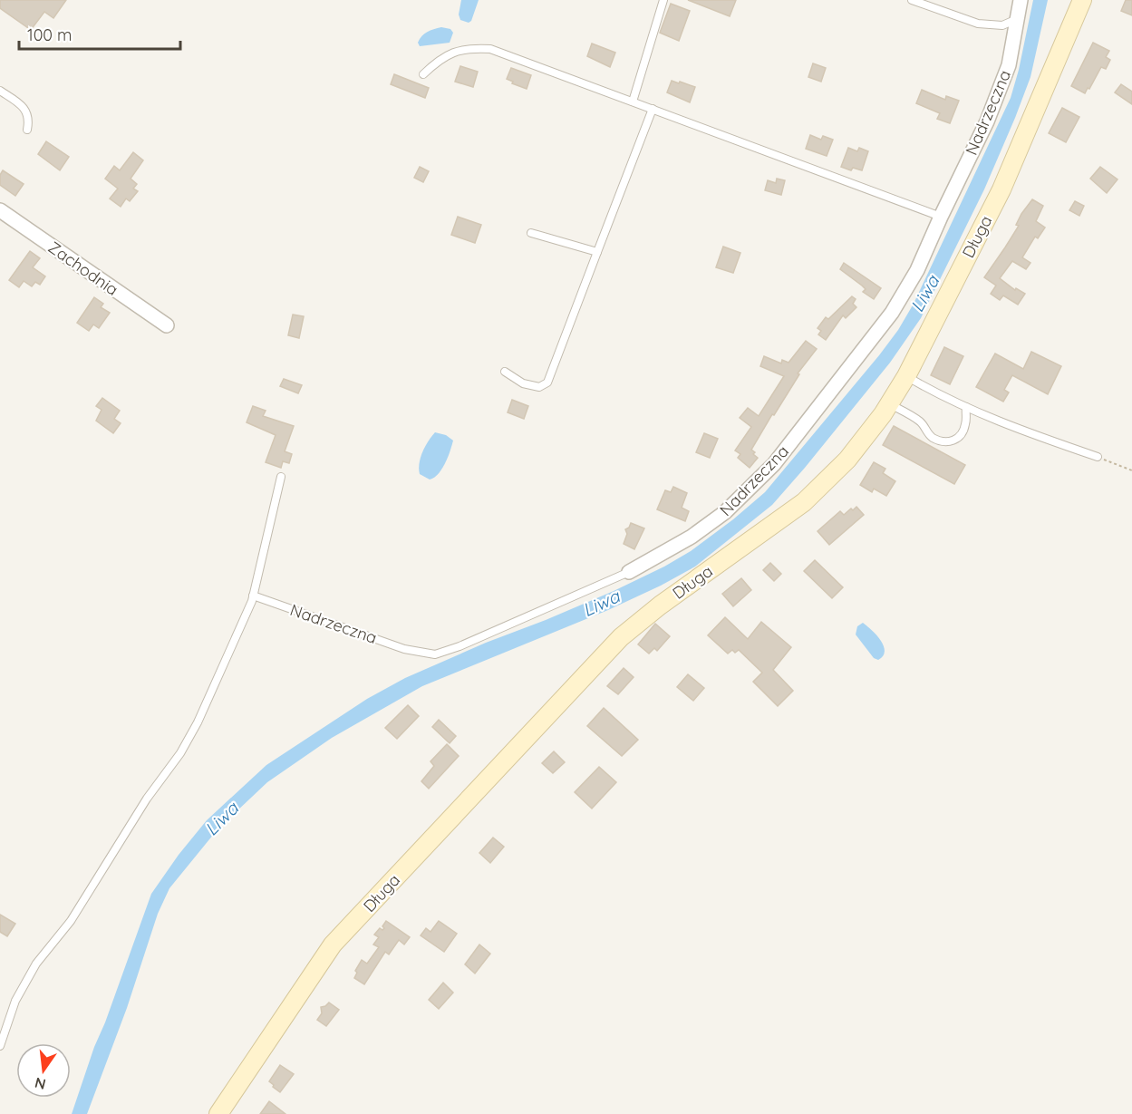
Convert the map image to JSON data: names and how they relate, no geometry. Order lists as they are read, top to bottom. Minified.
{"streets":{"street":["Nadrzeczna","Długa","Zachodnia"]},"water":["Liwa"],"scale_bar":"100 m","north":"bottom"}
